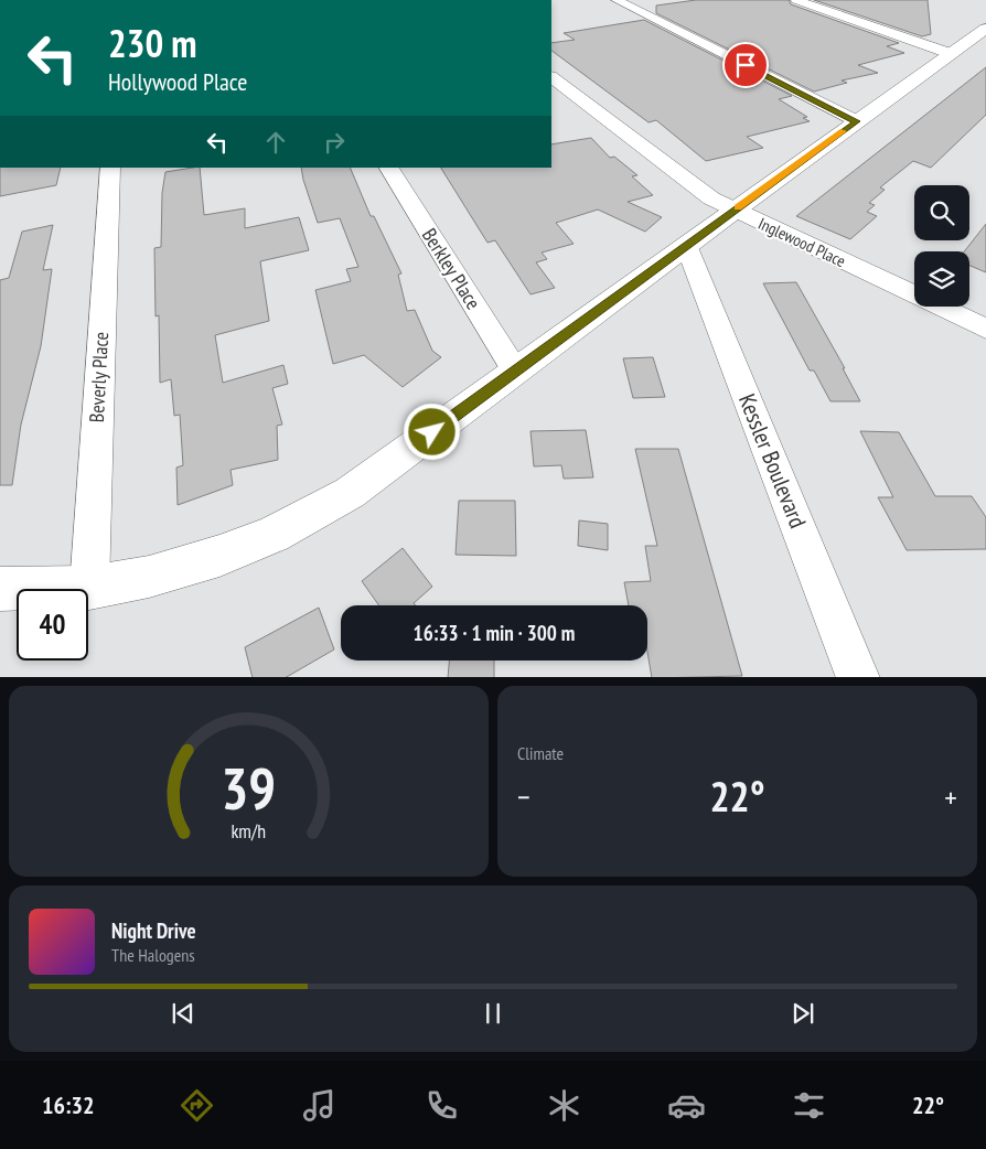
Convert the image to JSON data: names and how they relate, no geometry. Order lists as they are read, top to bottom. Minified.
{"streets":{"street":["Inglewood Place","Berkley Place","Beverly Place","Kessler Boulevard"]},"page":{"turn":["230 m","Hollywood Place"],"limit":"40","trip":"16:33 · 1 min · 300 m","tile":"Climate","heat":["−","22°","+"],"song":["Night Drive","The Halogens"],"tabs":["16:32","22°"],"gauge":["39","km/h"]}}
